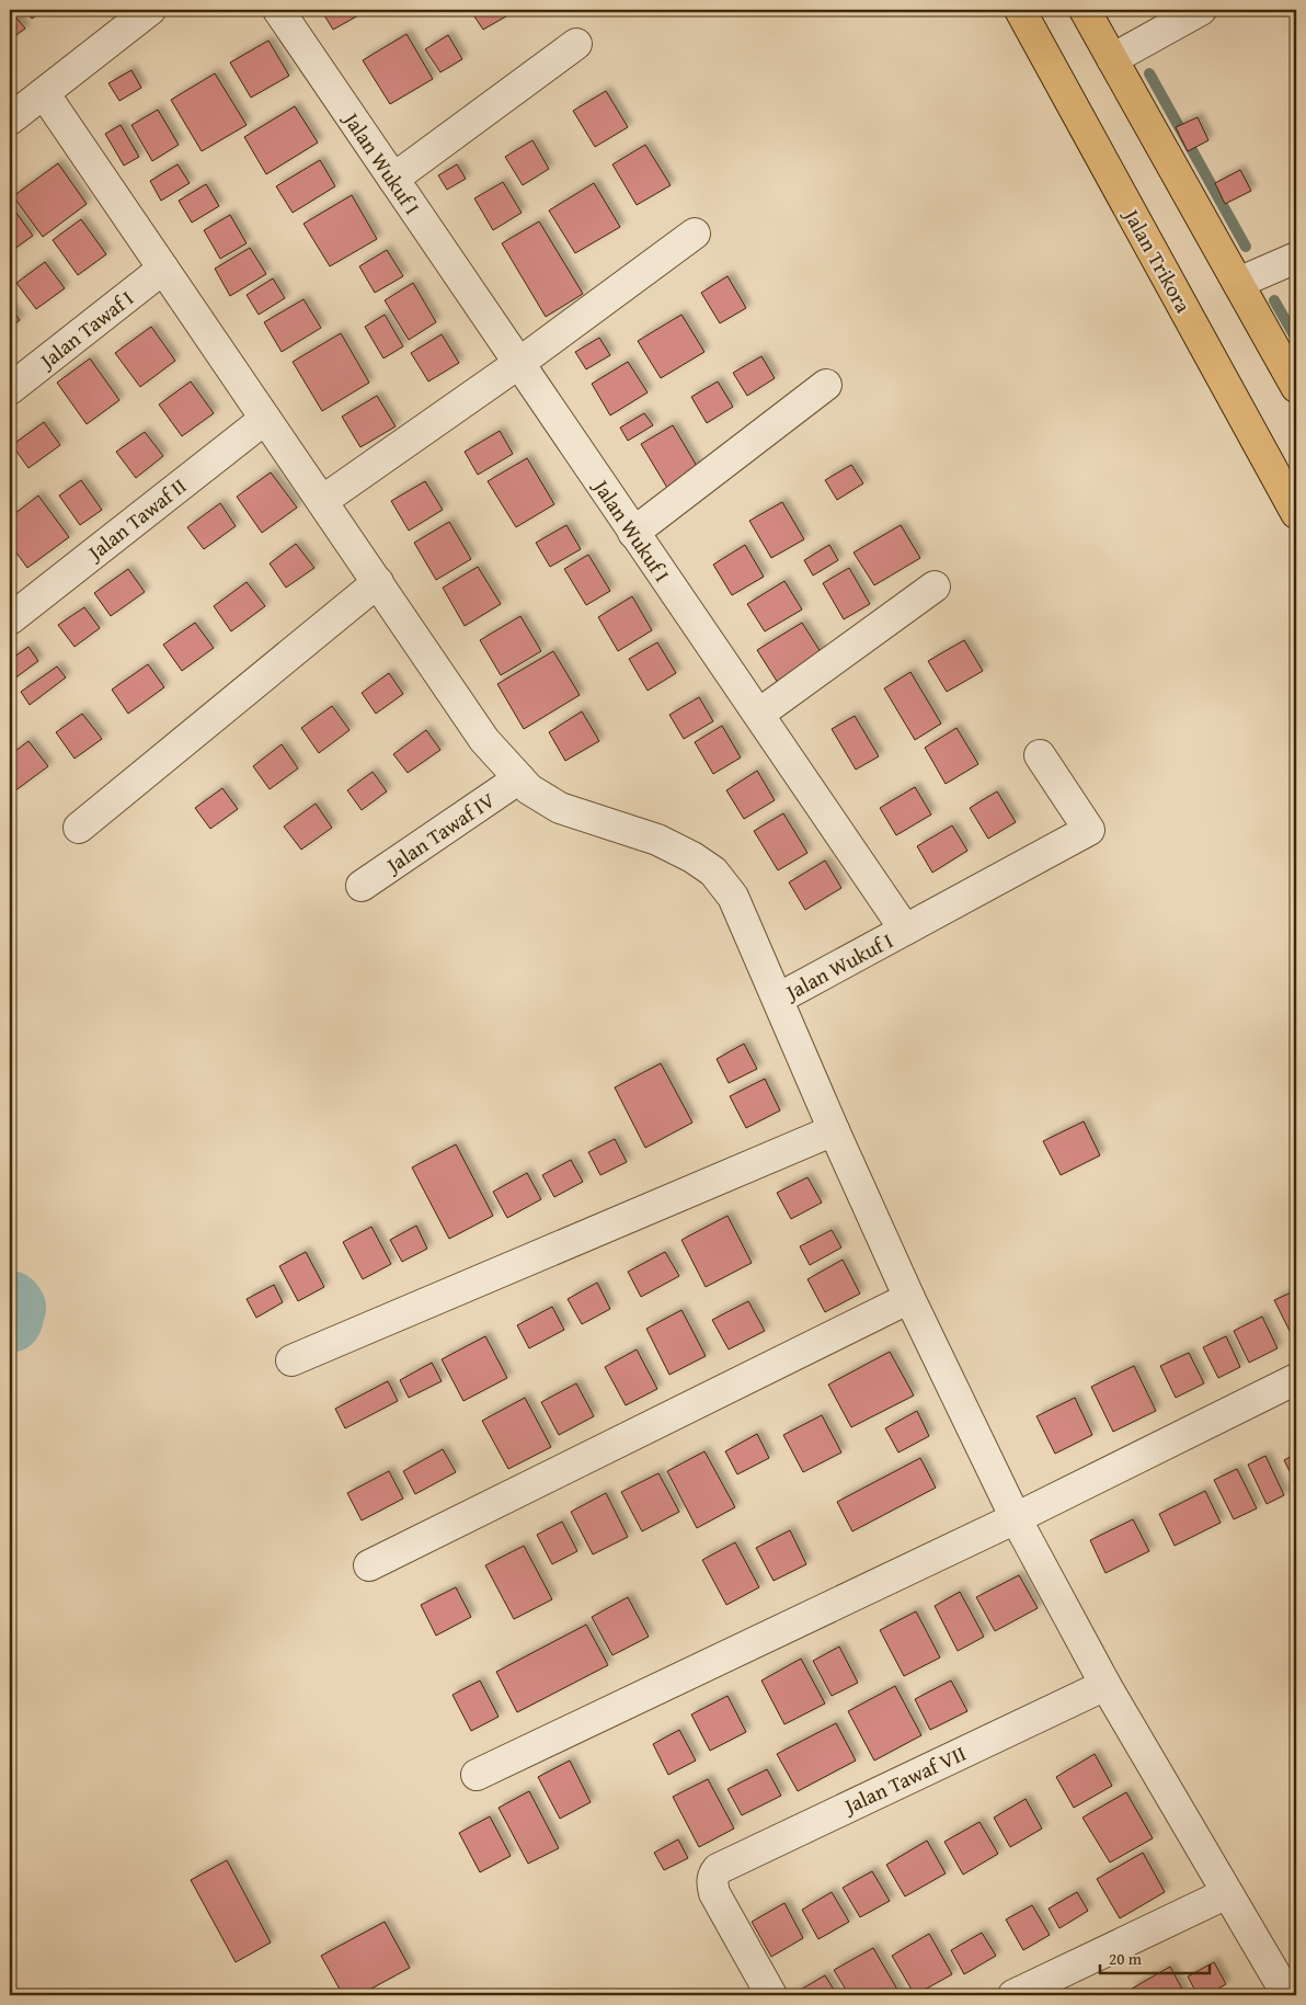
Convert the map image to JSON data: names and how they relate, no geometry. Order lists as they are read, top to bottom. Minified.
{"streets":{"main road":["Jalan Trikora"],"street":["Jalan Wukuf I","Jalan Tawaf I","Jalan Tawaf II","Jalan Tawaf IV","Jalan Tawaf VII"]},"scale_bar":"20 m"}
